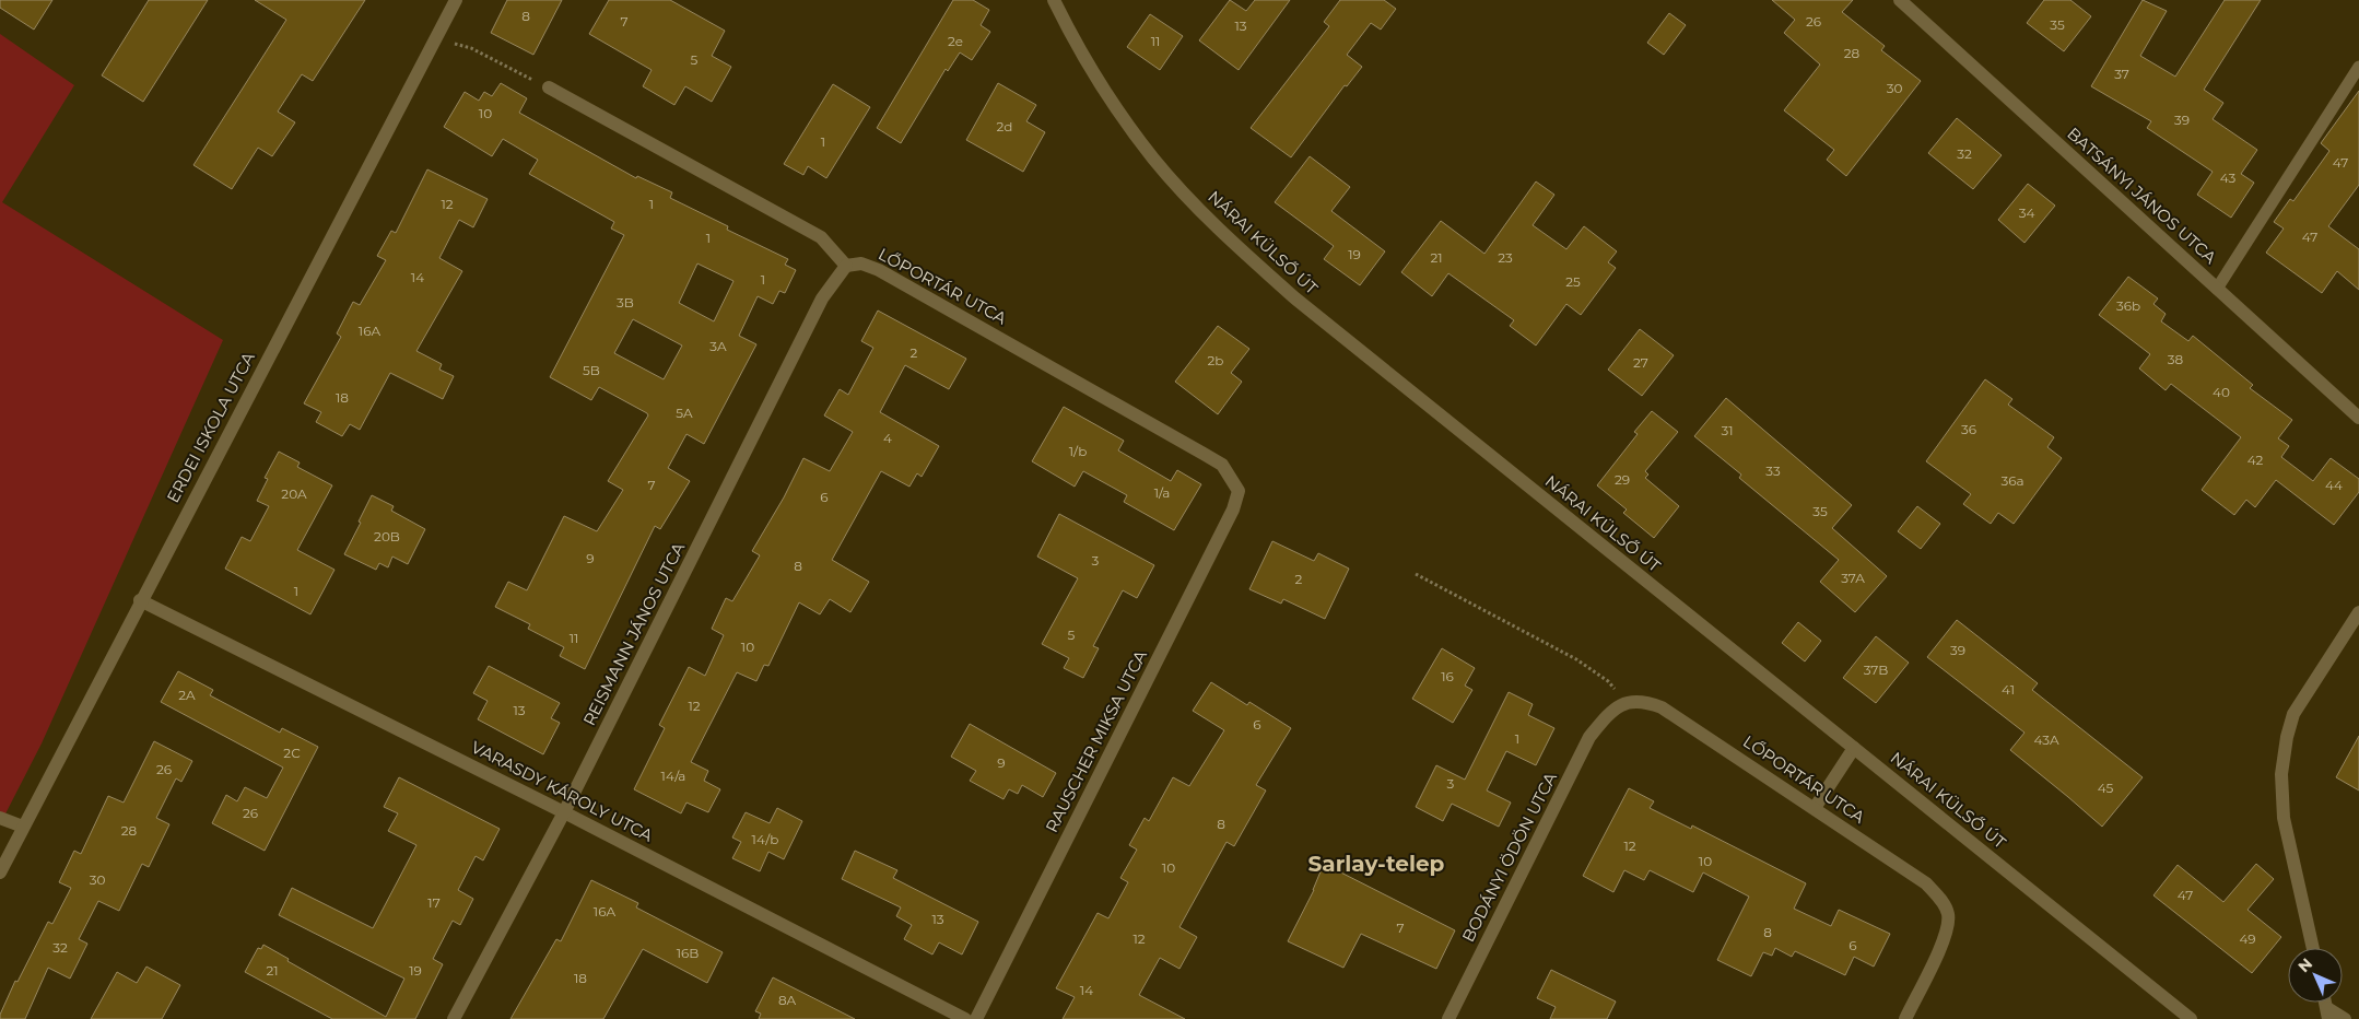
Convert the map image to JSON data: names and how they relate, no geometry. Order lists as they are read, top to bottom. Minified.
{"streets":{"street":["BATSÁNYI JÁNOS UTCA","NÁRAI KÜLSŐ ÚT","LŐPORTÁR UTCA","ERDEI ISKOLA UTCA","REISMANN JÁNOS UTCA","RAUSCHER MIKSA UTCA","VARASDY KÁROLY UTCA","BODÁNYI ÖDÖN UTCA"]},"crossings":[["LŐPORTÁR UTCA","REISMANN JÁNOS UTCA"],["LŐPORTÁR UTCA","RAUSCHER MIKSA UTCA"],["LŐPORTÁR UTCA","BODÁNYI ÖDÖN UTCA"],["ERDEI ISKOLA UTCA","VARASDY KÁROLY UTCA"],["REISMANN JÁNOS UTCA","VARASDY KÁROLY UTCA"]],"districts":["Sarlay-telep"],"house_numbers":["8","7","26","35","13","2e","11","28","5","37","30","10","39","2d","1","32","47","43","12","1","34","47","1","19","21","23","14","1","25","3B","36b","16A","3A","2","38","2b","27","5B","40","18","5A","36","31","4","1/b","42","33","29","36a","7","44","1/a","20A","6","35","20B","9","3","8","37A","2","1","5","11","10","39","37B","16","41","2A","12","13","6","1","43A","2C","9","26","14/a","3","45","26","8","28","14/b","12","10","10","30","47","17","16A","13","7","8","12","49","6","32","16B","21","19","18","14","8A"],"north":"top left"}
